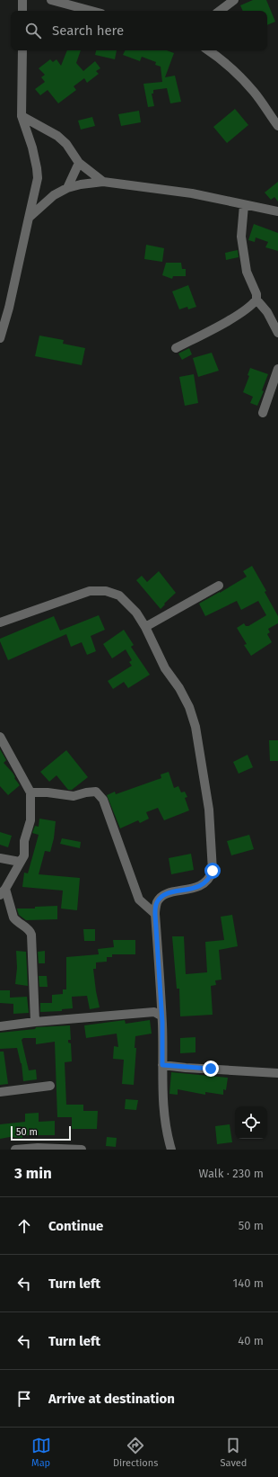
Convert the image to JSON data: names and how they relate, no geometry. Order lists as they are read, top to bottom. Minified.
{"scale_bar":"50 m","page":{"search":"Search here","scale":"50 m","heading":["3 min","Walk · 230 m"],"list":[["Continue","50 m"],["Turn left","140 m"],["Turn left","40 m"],"Arrive at destination"],"nav":["Map","Directions","Saved"]}}
